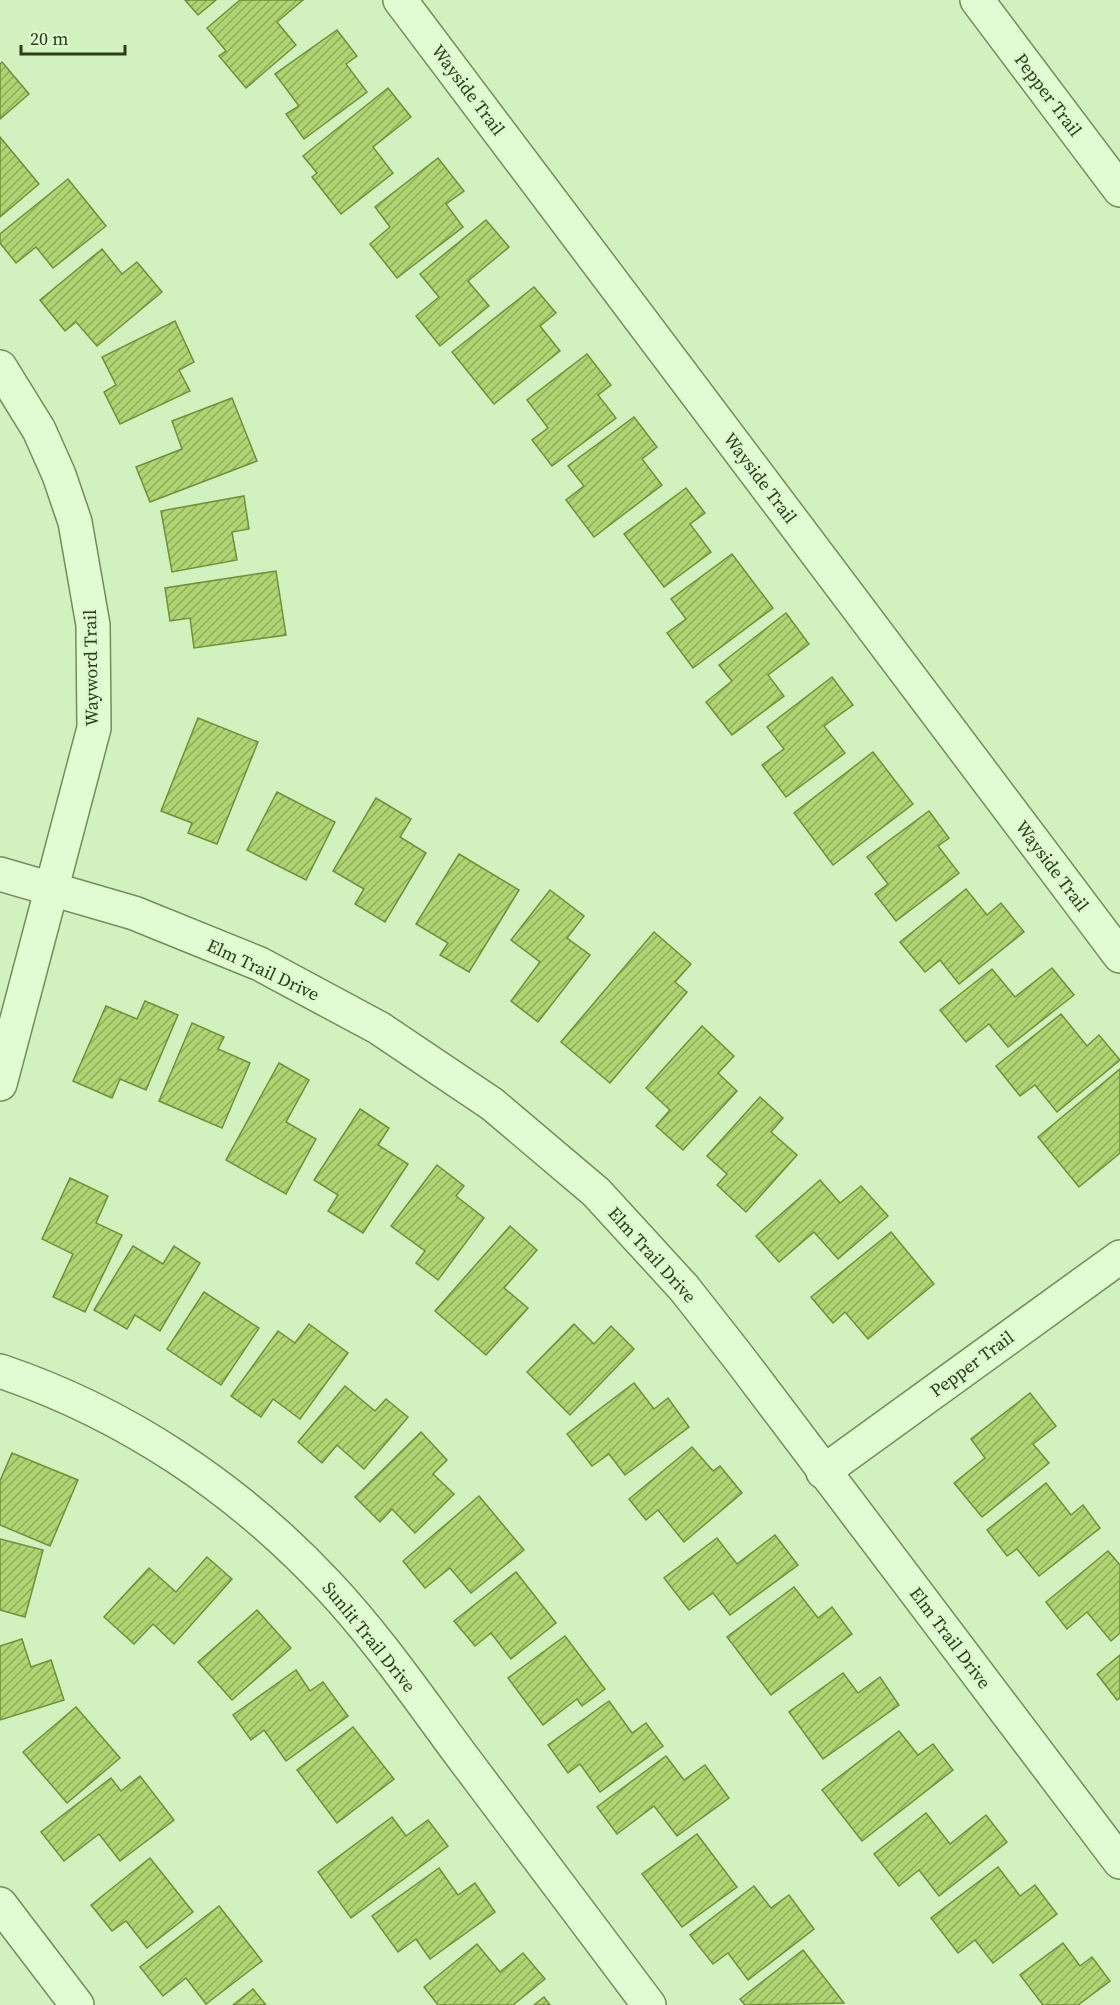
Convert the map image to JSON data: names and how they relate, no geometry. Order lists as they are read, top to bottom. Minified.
{"streets":{"street":["Wayside Trail","Pepper Trail","Wayword Trail","Elm Trail Drive","Sunlit Trail Drive"]},"crossings":[["Pepper Trail","Elm Trail Drive"],["Wayword Trail","Elm Trail Drive"]],"scale_bar":"20 m"}
